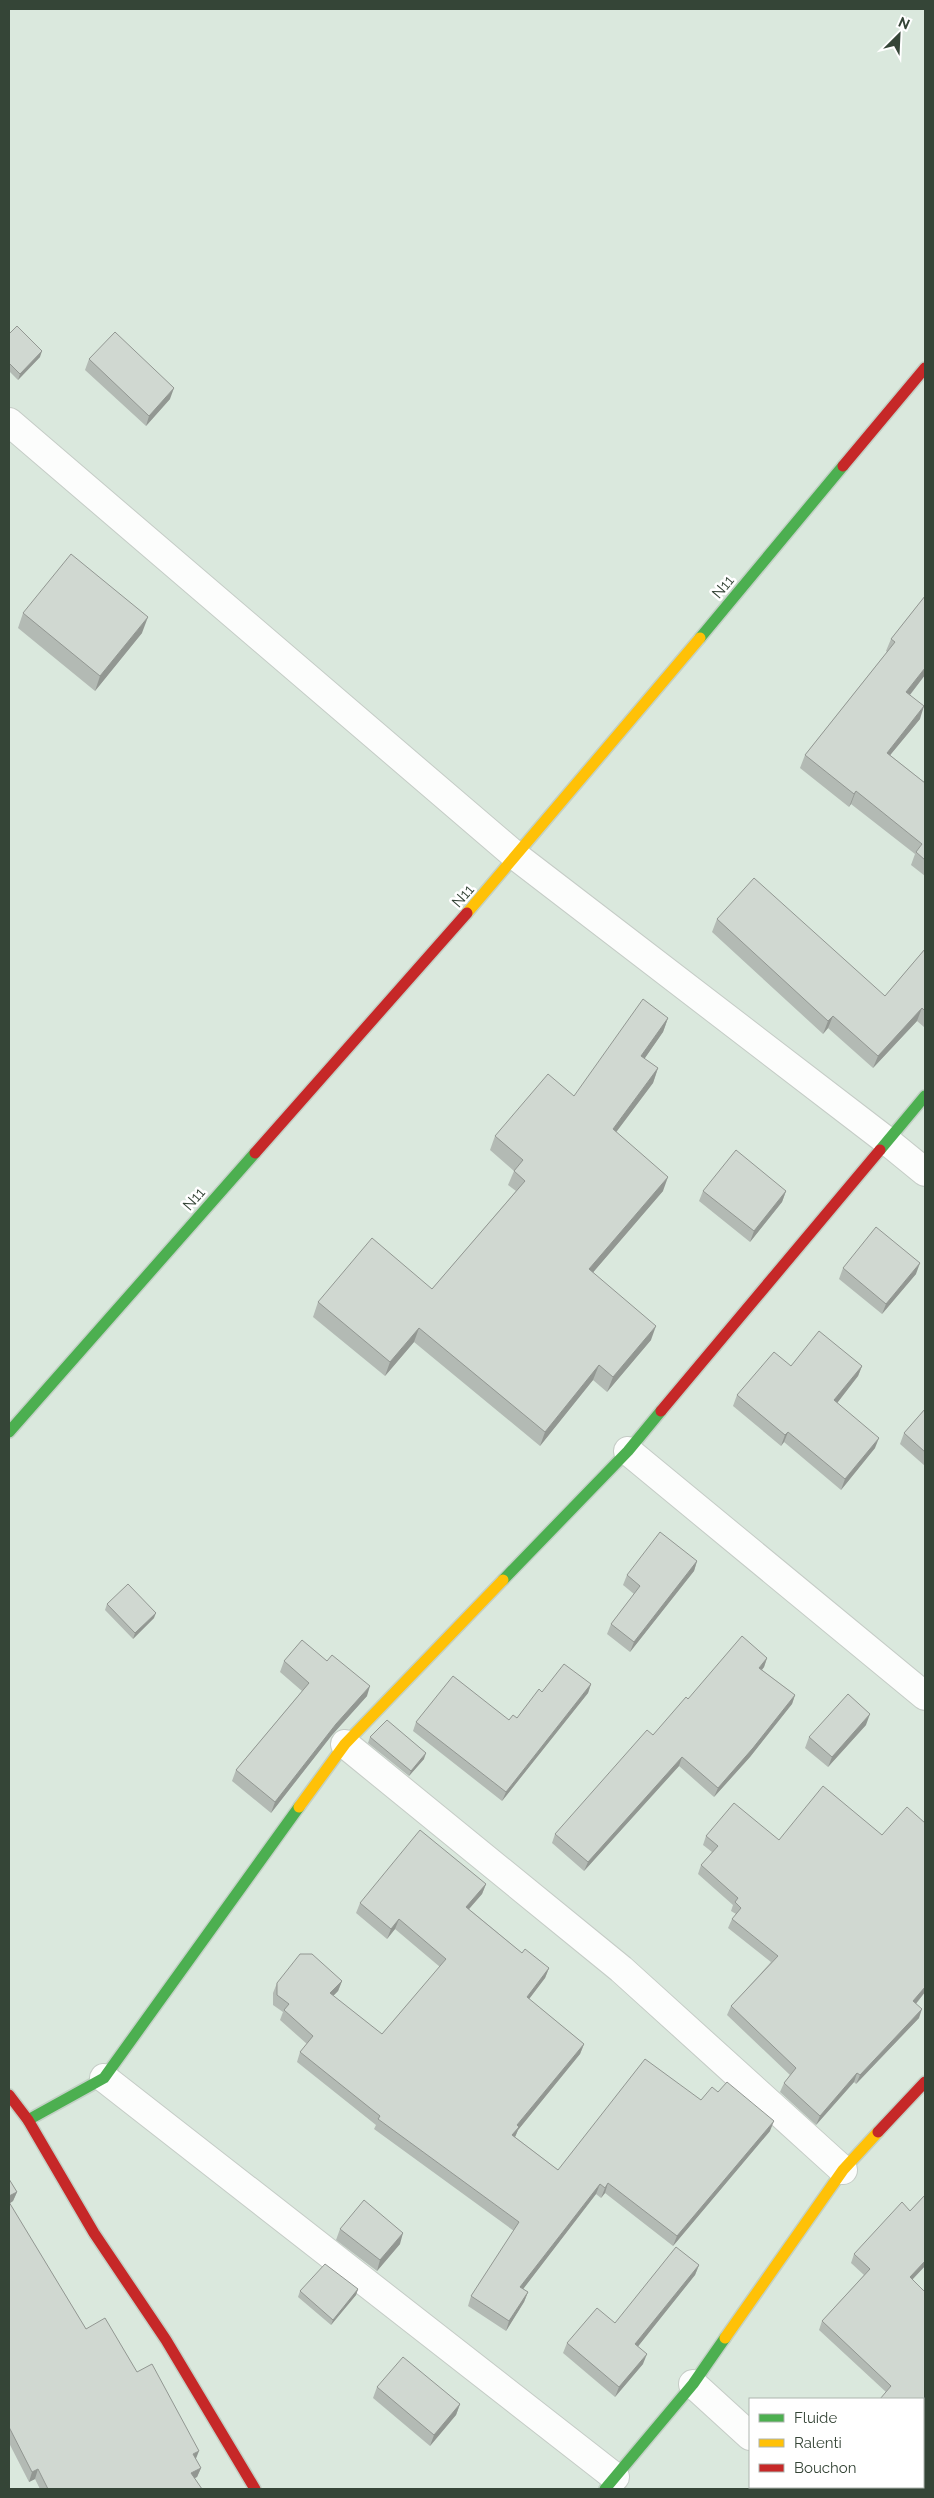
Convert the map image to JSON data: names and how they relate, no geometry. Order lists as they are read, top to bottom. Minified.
{"streets":{"street":["N11"]},"legend":["Fluide","Ralenti","Bouchon"],"north":"top right"}
